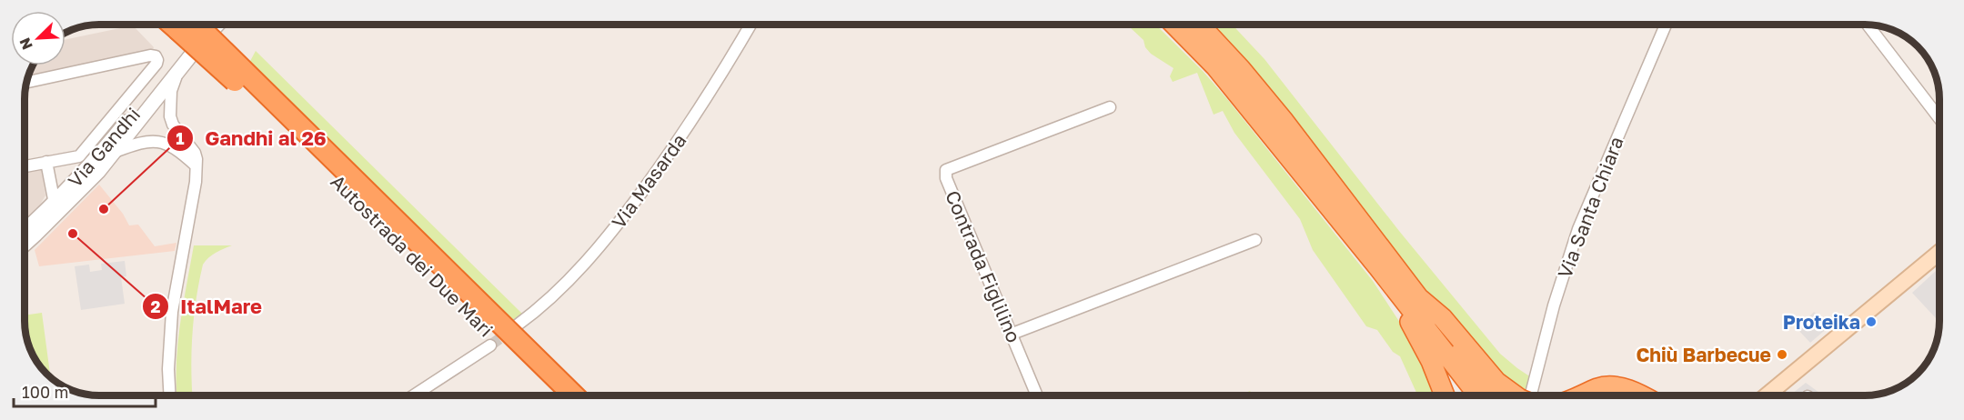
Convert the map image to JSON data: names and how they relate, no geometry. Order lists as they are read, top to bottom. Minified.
{"streets":{"highway":["Autostrada dei Due Mari"],"street":["Via Gandhi","Via Masarda","Via Santa Chiara","Contrada Figlilino"]},"places":["Gandhi al 26","ItalMare","Proteika","Chiù Barbecue"],"scale_bar":"100 m","north":"bottom left"}
